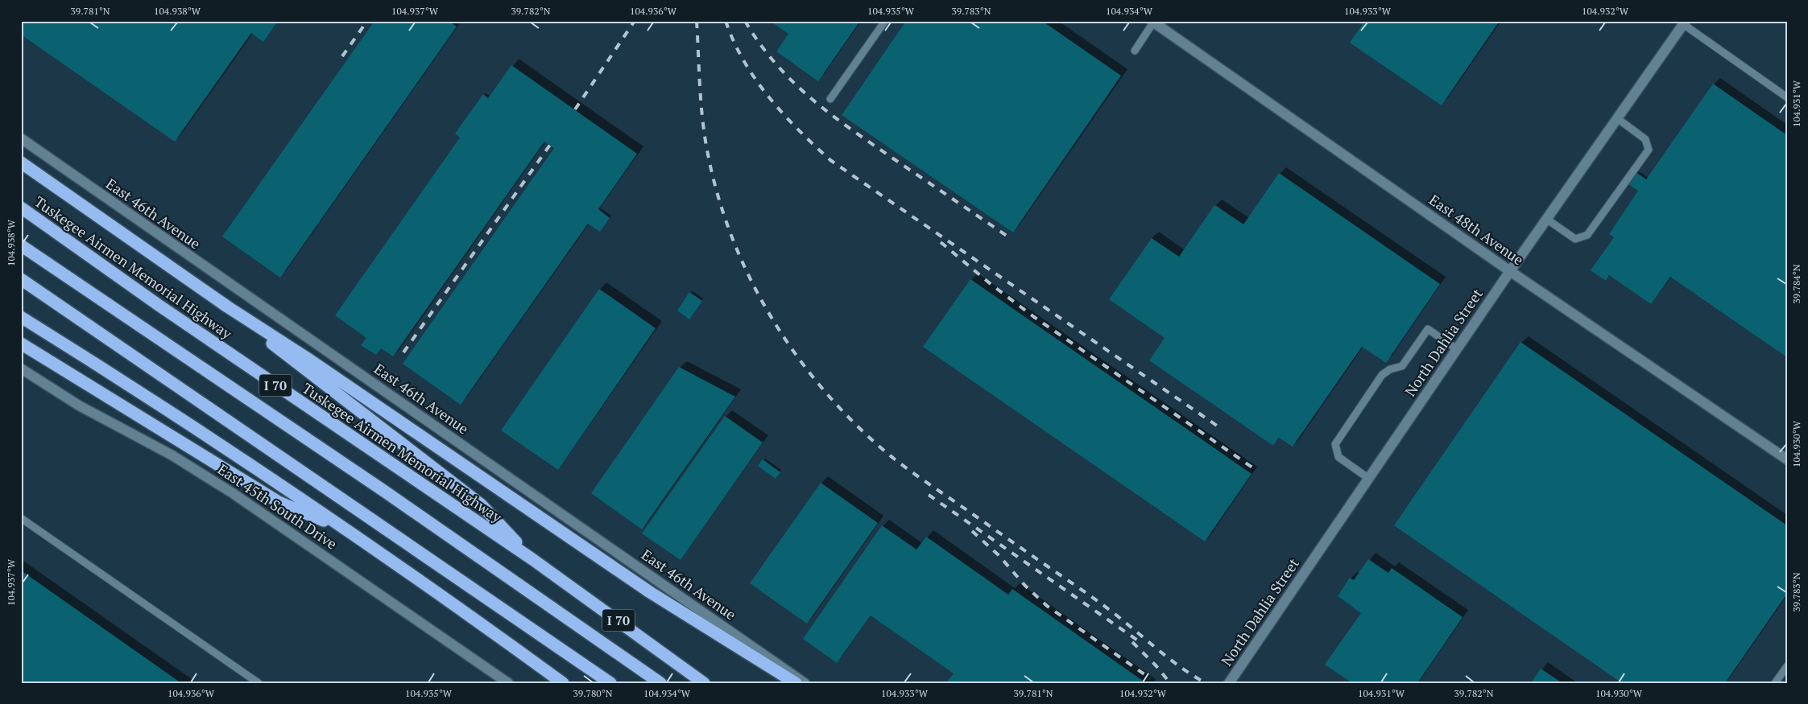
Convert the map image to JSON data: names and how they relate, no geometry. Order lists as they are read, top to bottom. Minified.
{"streets":{"highway":["Tuskegee Airmen Memorial Highway","I 70"],"street":["East 46th Avenue","East 48th Avenue","North Dahlia Street","East 45th South Drive"]},"crossings":[["East 48th Avenue","North Dahlia Street"]],"coordinates":["39.781°N","104.938°W","104.937°W","39.782°N","104.936°W","104.935°W","39.783°N","104.934°W","104.933°W","104.932°W","104.931°W","39.784°N","104.930°W","39.780°N"]}
